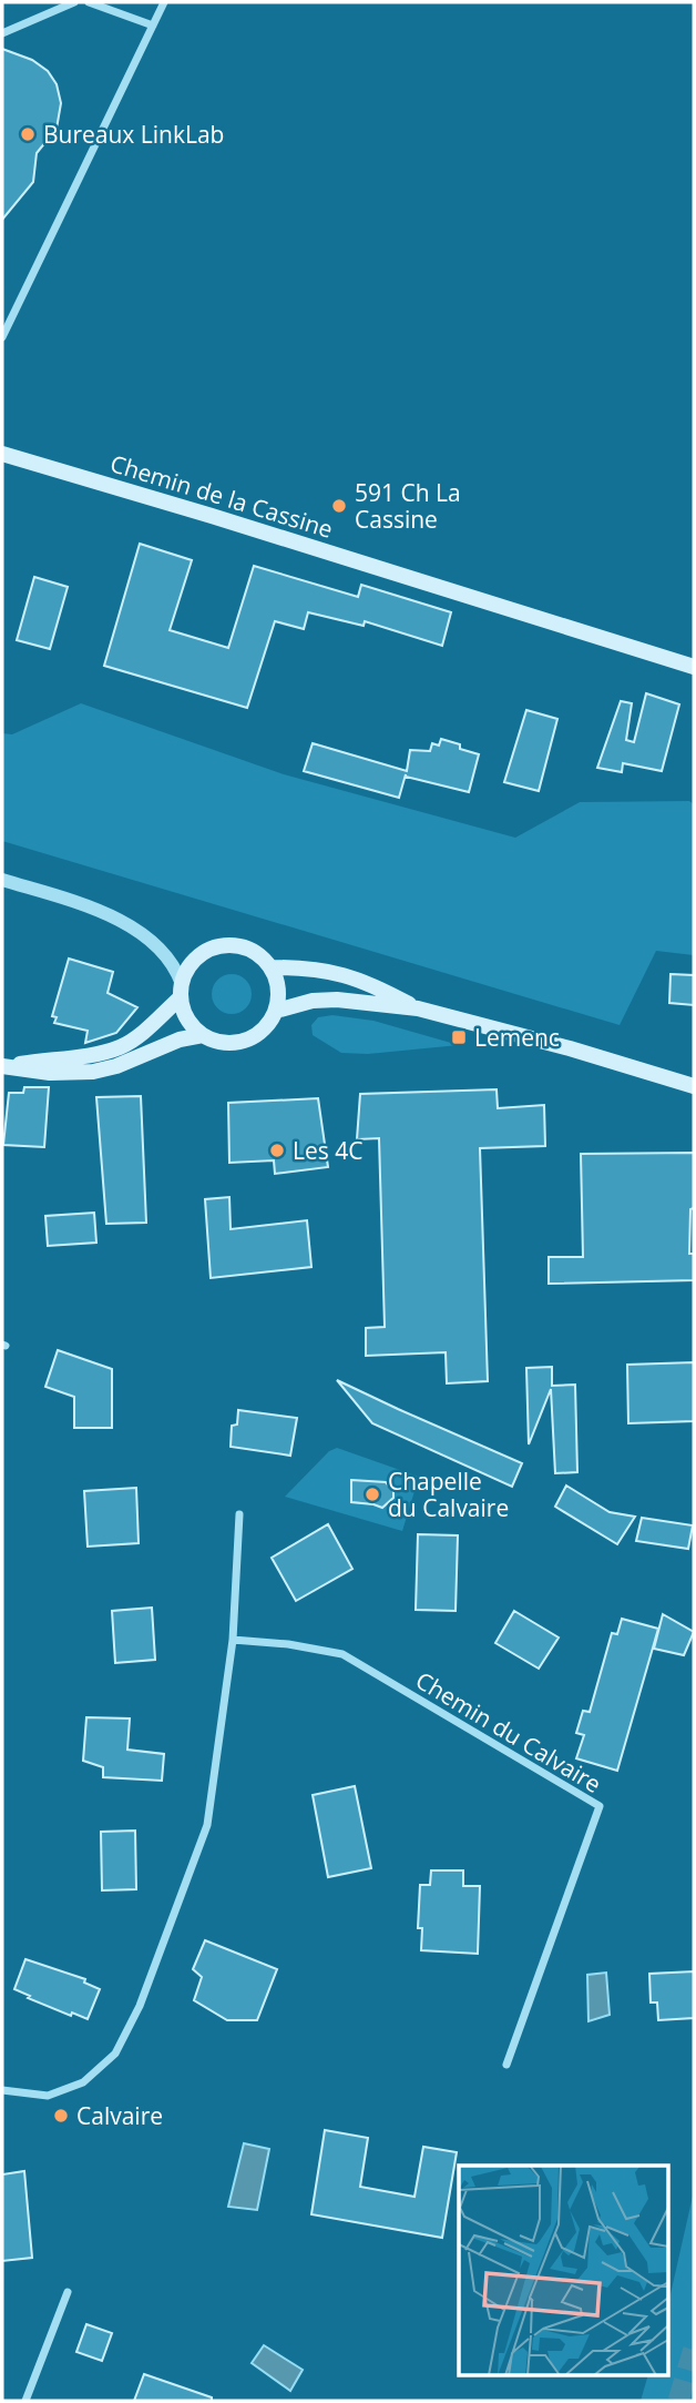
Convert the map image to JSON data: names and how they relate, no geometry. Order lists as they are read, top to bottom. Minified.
{"streets":{"main road":["Chemin de la Cassine"],"street":["Chemin du Calvaire"]},"places":{"other":["Bureaux LinkLab","591 Ch La Cassine","Les 4C","Chapelle du Calvaire","Calvaire"],"transit":["Lemenc"]}}
